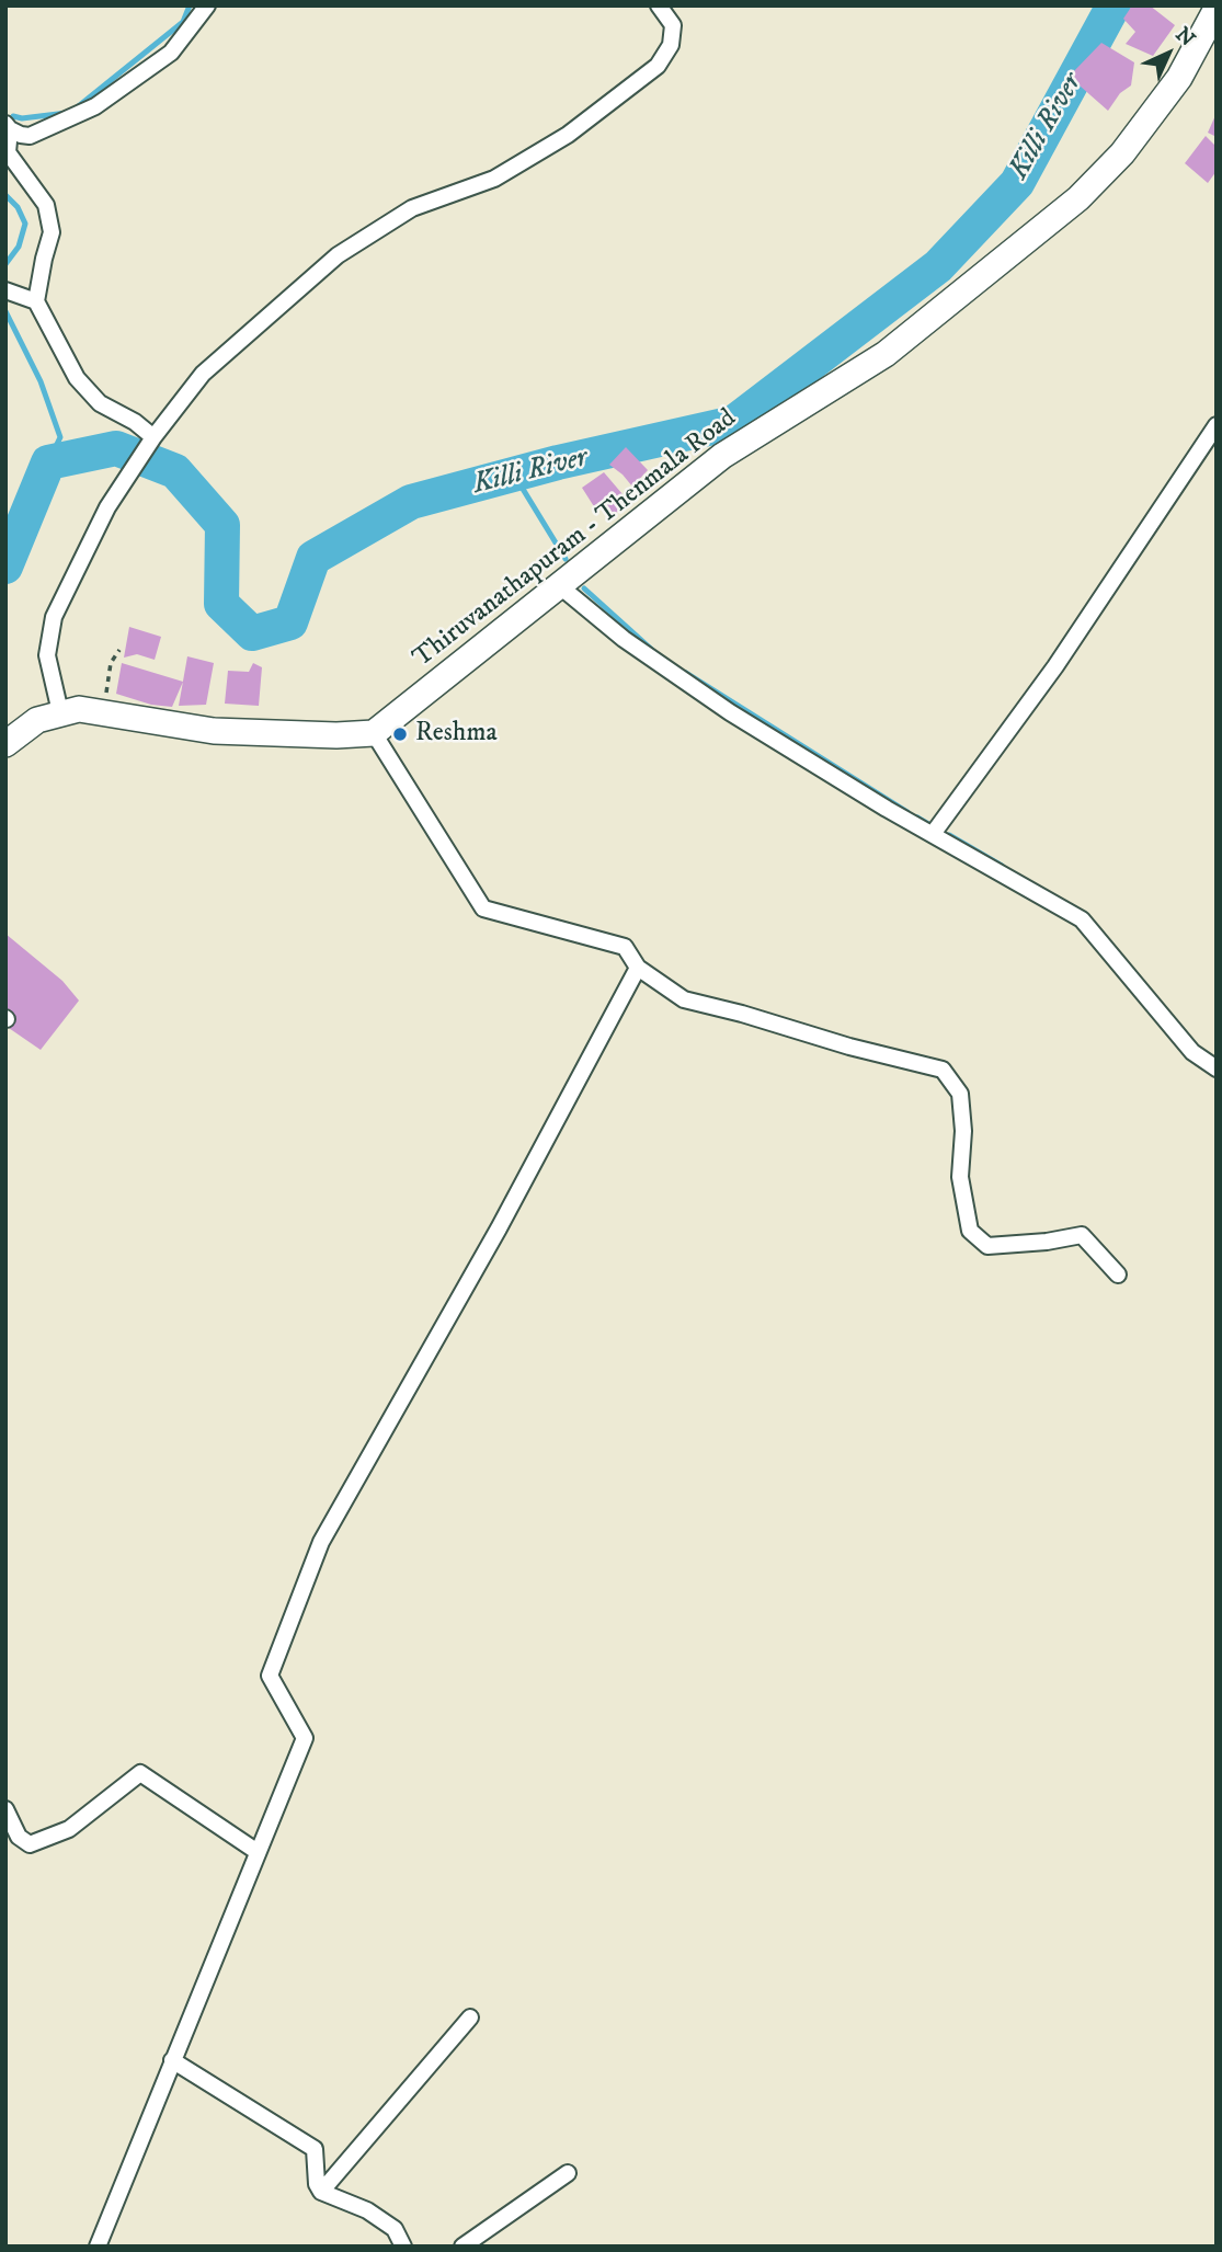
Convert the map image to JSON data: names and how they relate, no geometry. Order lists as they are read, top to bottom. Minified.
{"streets":{"main road":["Thiruvanathapuram - Thenmala Road"]},"water":["Killi River"],"places":["Reshma"],"north":"top right"}
